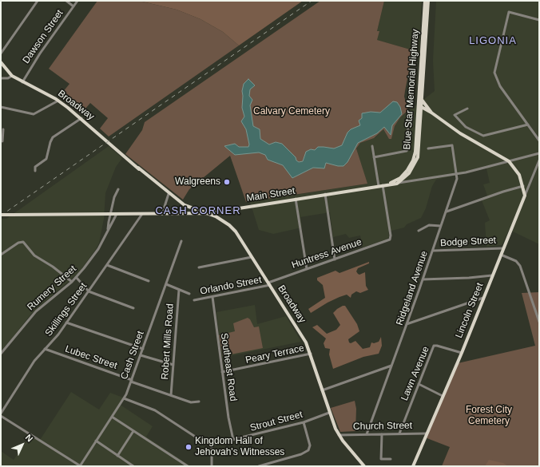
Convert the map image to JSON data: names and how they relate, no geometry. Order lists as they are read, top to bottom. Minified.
{"streets":{"main road":["Blue Star Memorial Highway","Broadway","Main Street","Lincoln Street"],"street":["Dawson Street","Bodge Street","Huntress Avenue","Orlando Street","Rumery Street","Ridgeland Avenue","Skillings Street","Robert Mills Road","Peary Terrace","Cash Street","Lubec Street","Southeast Road","Lawn Avenue","Strout Street","Church Street"]},"crossings":[["Dawson Street","Broadway"],["Blue Star Memorial Highway","Main Street"],["Blue Star Memorial Highway","Huntress Avenue"],["Broadway","Main Street"],["Broadway","Huntress Avenue"],["Broadway","Orlando Street"],["Broadway","Peary Terrace"],["Broadway","Strout Street"],["Broadway","Church Street"],["Main Street","Huntress Avenue"],["Main Street","Rumery Street"],["Main Street","Ridgeland Avenue"],["Main Street","Skillings Street"],["Bodge Street","Ridgeland Avenue"],["Bodge Street","Lincoln Street"],["Huntress Avenue","Orlando Street"],["Orlando Street","Southeast Road"],["Ridgeland Avenue","Church Street"],["Skillings Street","Lubec Street"],["Lincoln Street","Lawn Avenue"],["Lincoln Street","Church Street"],["Robert Mills Road","Lubec Street"],["Peary Terrace","Southeast Road"],["Cash Street","Lubec Street"],["Southeast Road","Strout Street"],["Lawn Avenue","Church Street"]],"districts":["LIGONIA","CASH CORNER"],"parks":["Calvary Cemetery","Forest City Cemetery"],"places":["Walgreens","Kingdom Hall of Jehovah's Witnesses"],"north":"top right"}
